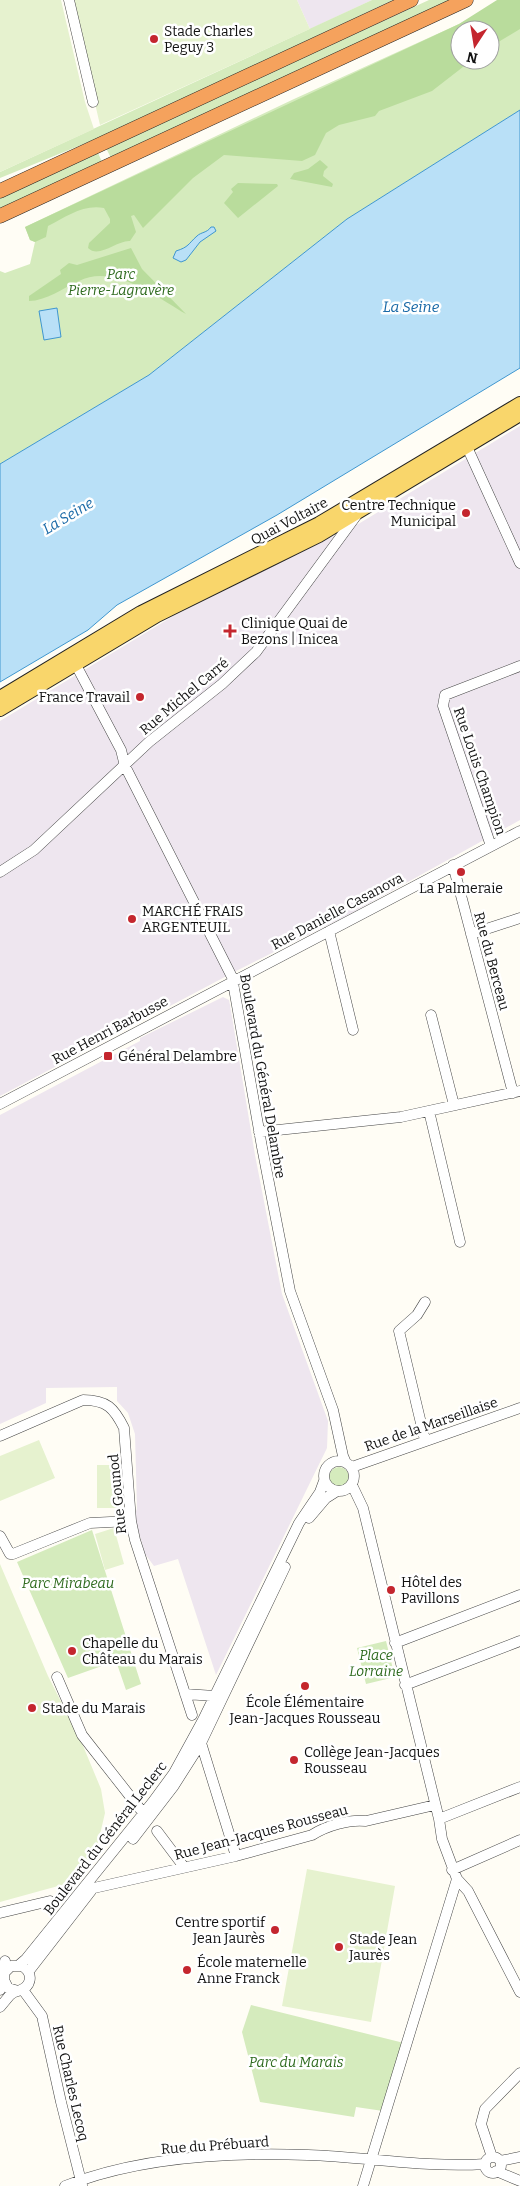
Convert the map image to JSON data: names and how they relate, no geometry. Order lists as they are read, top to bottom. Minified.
{"streets":{"main road":["Quai Voltaire"],"street":["Rue Michel Carré","Rue Louis Champion","Rue Danielle Casanova","Rue du Berceau","Rue Henri Barbusse","Boulevard du Général Delambre","Rue de la Marseillaise","Rue Gounod","Rue Jean-Jacques Rousseau","Boulevard du Général Leclerc","Rue Charles Lecoq","Rue du Prébuard"]},"crossings":[["Quai Voltaire","Rue Michel Carré"],["Quai Voltaire","Boulevard du Général Delambre"],["Rue Michel Carré","Boulevard du Général Delambre"],["Rue Louis Champion","Rue Danielle Casanova"],["Rue Danielle Casanova","Rue du Berceau"],["Rue Danielle Casanova","Rue Henri Barbusse"],["Rue Danielle Casanova","Boulevard du Général Delambre"],["Rue Henri Barbusse","Boulevard du Général Delambre"],["Boulevard du Général Delambre","Rue de la Marseillaise"],["Boulevard du Général Delambre","Boulevard du Général Leclerc"],["Rue de la Marseillaise","Boulevard du Général Leclerc"],["Rue Jean-Jacques Rousseau","Boulevard du Général Leclerc"],["Boulevard du Général Leclerc","Rue Charles Lecoq"],["Rue Charles Lecoq","Rue du Prébuard"]],"water":["La Seine"],"parks":["Parc Pierre-Lagravère","Parc Mirabeau","Place Lorraine","Parc du Marais"],"places":{"other":["Stade Charles Peguy 3","Centre Technique Municipal","France Travail","La Palmeraie","MARCHÉ FRAIS ARGENTEUIL","Hôtel des Pavillons","Chapelle du Château du Marais","École Élémentaire Jean-Jacques Rousseau","Stade du Marais","Collège Jean-Jacques Rousseau","Centre sportif Jean Jaurès","Stade Jean Jaurès","École maternelle Anne Franck"],"health":["Clinique Quai de Bezons | Inicea"],"transit":["Général Delambre"]},"north":"bottom"}
